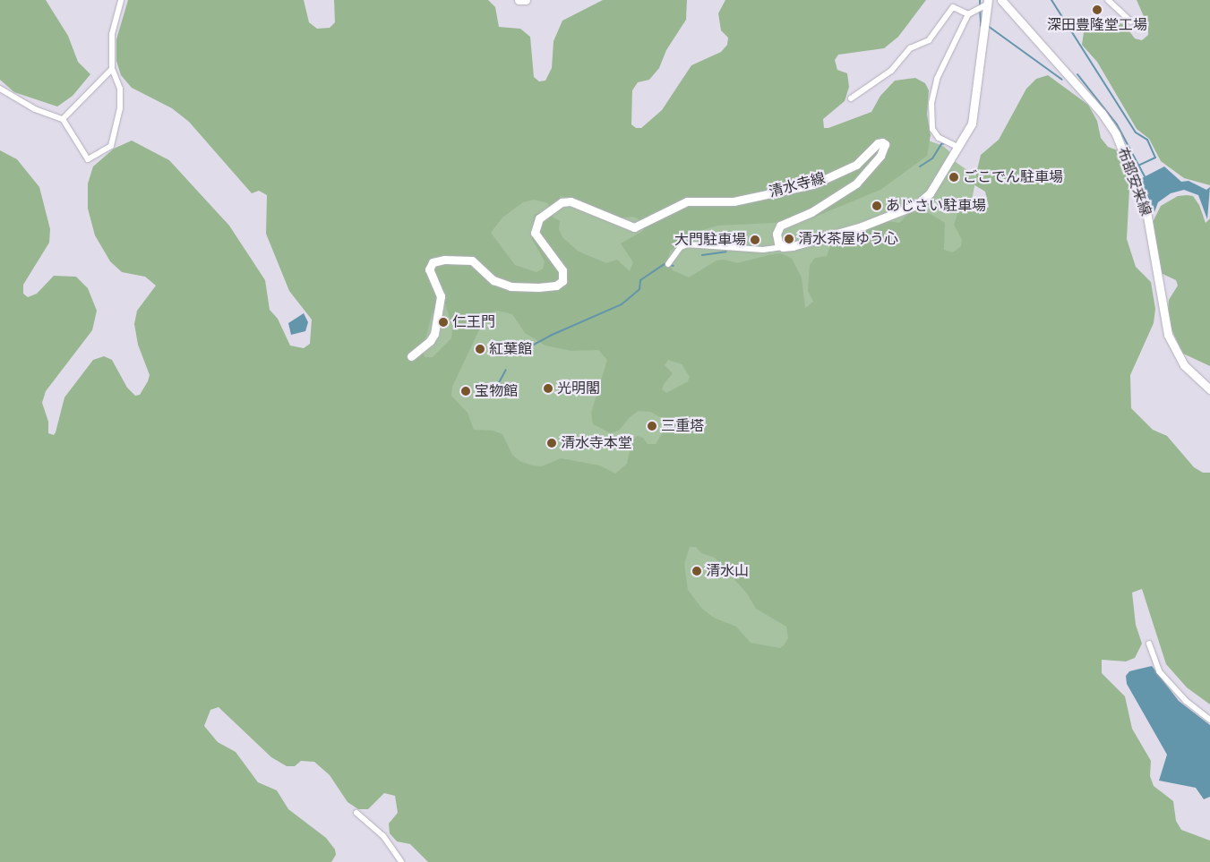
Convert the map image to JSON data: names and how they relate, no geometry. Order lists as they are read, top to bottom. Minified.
{"streets":{"main road":["布部安来線","清水寺線"]},"places":["深田豊隆堂工場","ごこでん駐車場","あじさい駐車場","清水茶屋ゆう心","大門駐車場","仁王門","紅葉館","光明閣","宝物館","三重塔","清水寺本堂","清水山"]}
